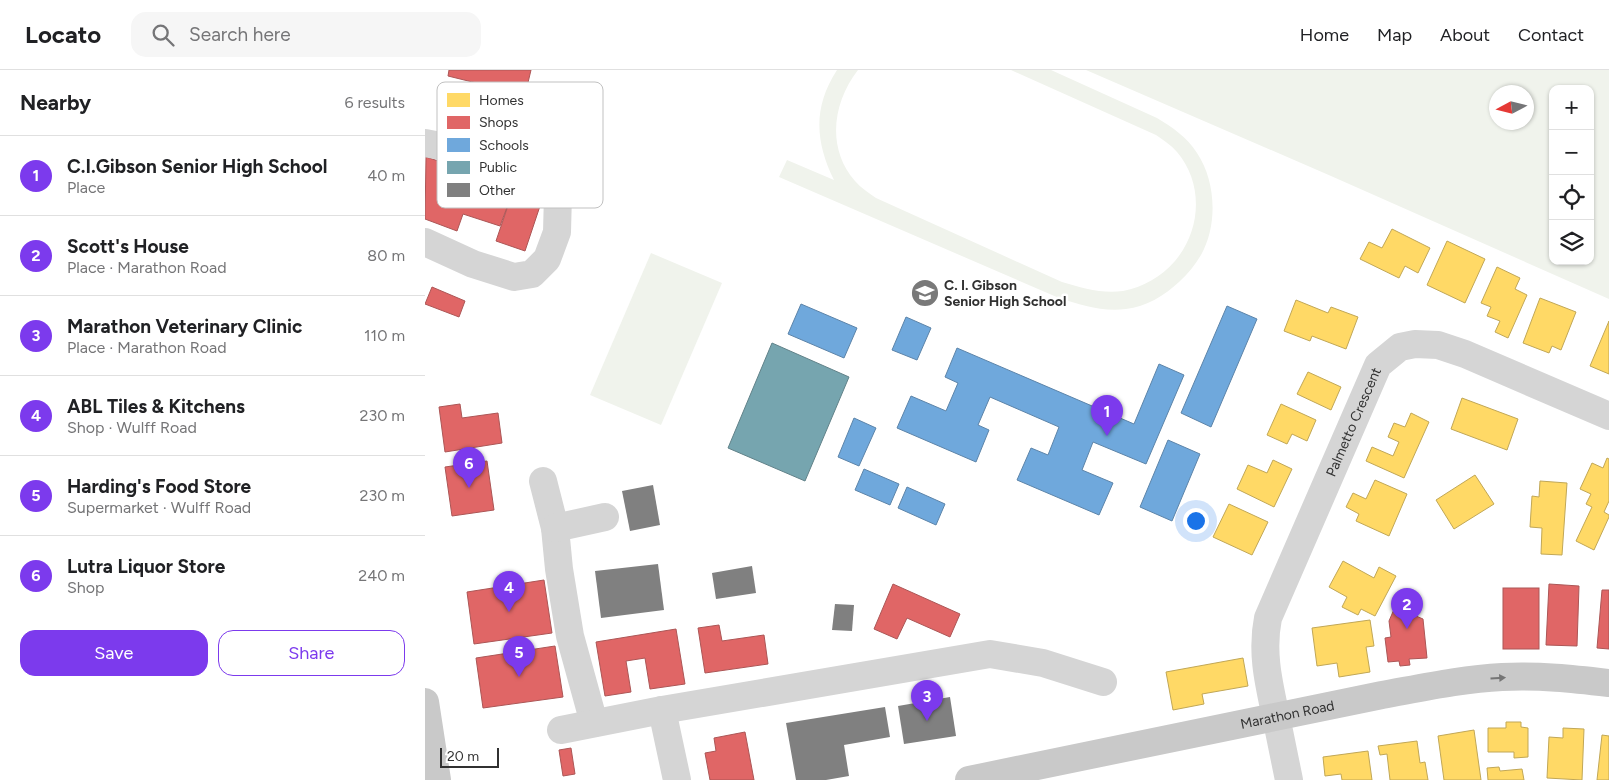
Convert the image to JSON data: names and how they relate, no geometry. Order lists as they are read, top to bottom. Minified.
{"streets":{"main road":["Marathon Road"],"street":["Palmetto Crescent"]},"crossings":[["Palmetto Crescent","Marathon Road"]],"places":{"school or university":["C. I. Gibson Senior High School"]},"legend":["Homes","Shops","Schools","Public","Other"],"scale_bar":"20 m","north":"left","page":{"header":"Locato","search":"Search here","nav":["Home","Map","About","Contact"],"heading":["Nearby","6 results"],"map_buttons":["+","−"],"list":[{"mark":"1","name":"C.I.Gibson Senior High School","note":"Place","value":"40 m"},{"mark":"2","name":"Scott's House","note":"Place · Marathon Road","value":"80 m"},{"mark":"3","name":"Marathon Veterinary Clinic","note":"Place · Marathon Road","value":"110 m"},{"mark":"4","name":"ABL Tiles & Kitchens","note":"Shop · Wulff Road","value":"230 m"},{"mark":"5","name":"Harding's Food Store","note":"Supermarket · Wulff Road","value":"230 m"},{"mark":"6","name":"Lutra Liquor Store","note":"Shop","value":"240 m"}],"pins":["1","6","4","2","5","3"],"buttons":["Save","Share"],"scale":"20 m"}}
